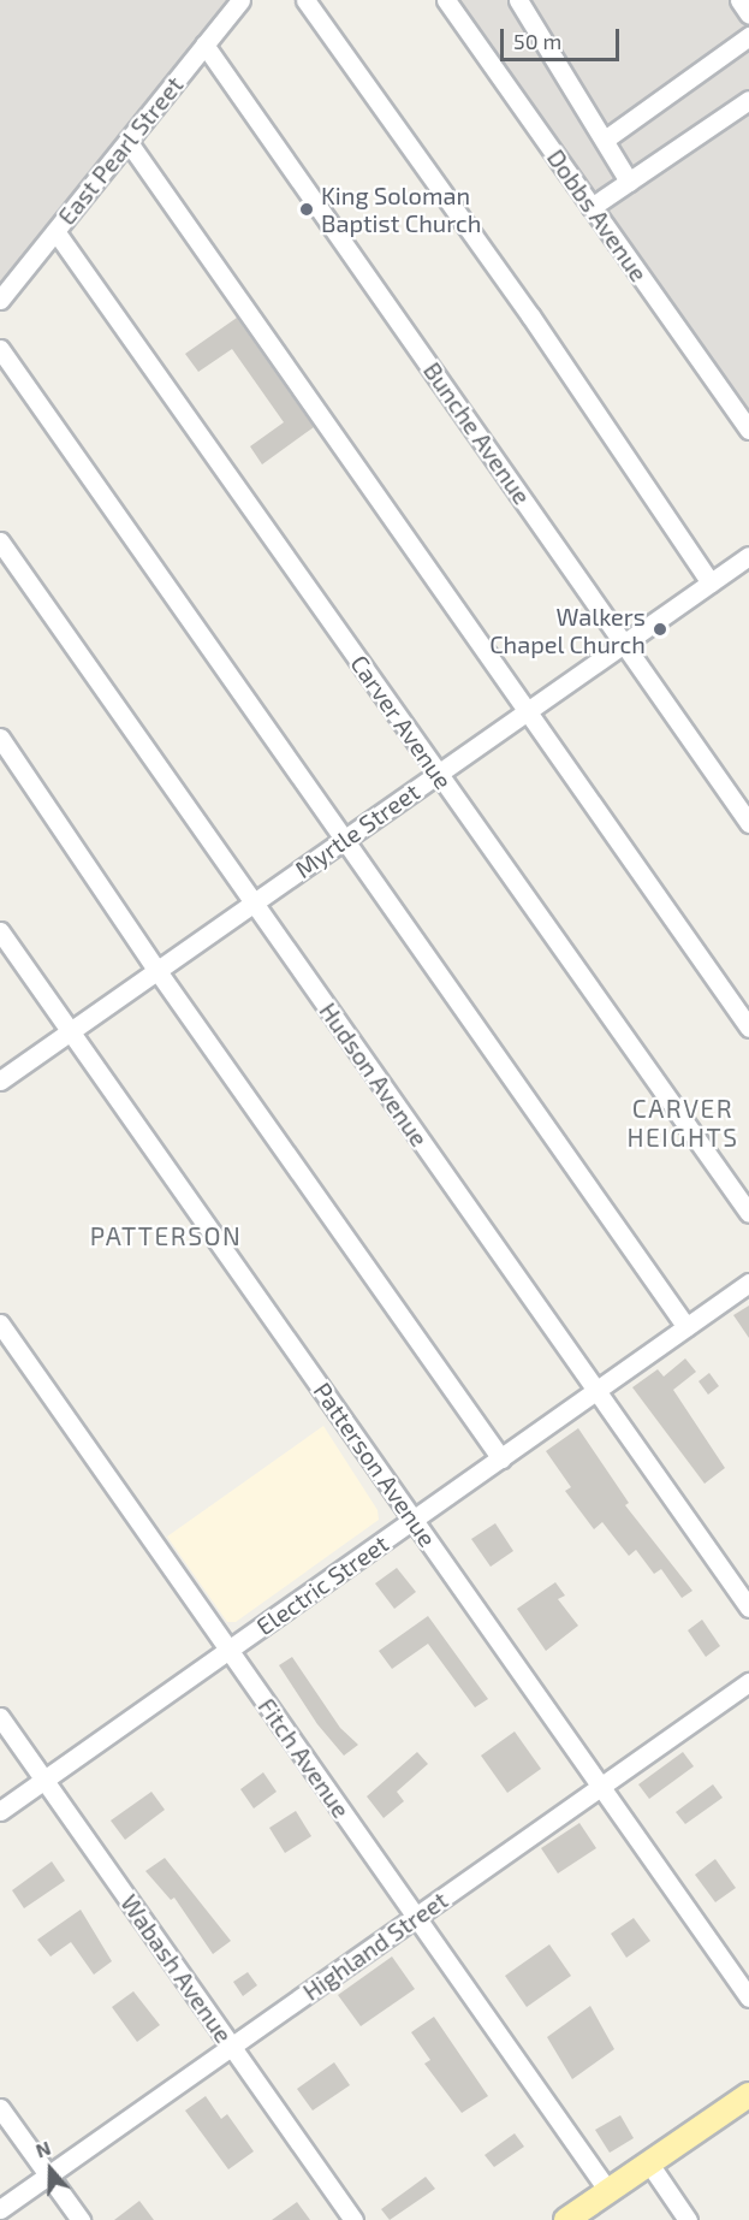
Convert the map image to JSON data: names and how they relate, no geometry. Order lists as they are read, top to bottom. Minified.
{"streets":{"street":["East Pearl Street","Dobbs Avenue","Bunche Avenue","Carver Avenue","Myrtle Street","Hudson Avenue","Patterson Avenue","Electric Street","Fitch Avenue","Highland Street","Wabash Avenue"]},"crossings":[["East Pearl Street","Bunche Avenue"],["East Pearl Street","Carver Avenue"],["Bunche Avenue","Myrtle Street"],["Carver Avenue","Myrtle Street"],["Myrtle Street","Hudson Avenue"],["Myrtle Street","Patterson Avenue"],["Hudson Avenue","Electric Street"],["Patterson Avenue","Electric Street"],["Patterson Avenue","Highland Street"],["Electric Street","Fitch Avenue"],["Electric Street","Wabash Avenue"],["Fitch Avenue","Highland Street"],["Highland Street","Wabash Avenue"]],"districts":["CARVER HEIGHTS","PATTERSON"],"places":["King Soloman Baptist Church","Walkers Chapel Church"],"scale_bar":"50 m","north":"top"}
